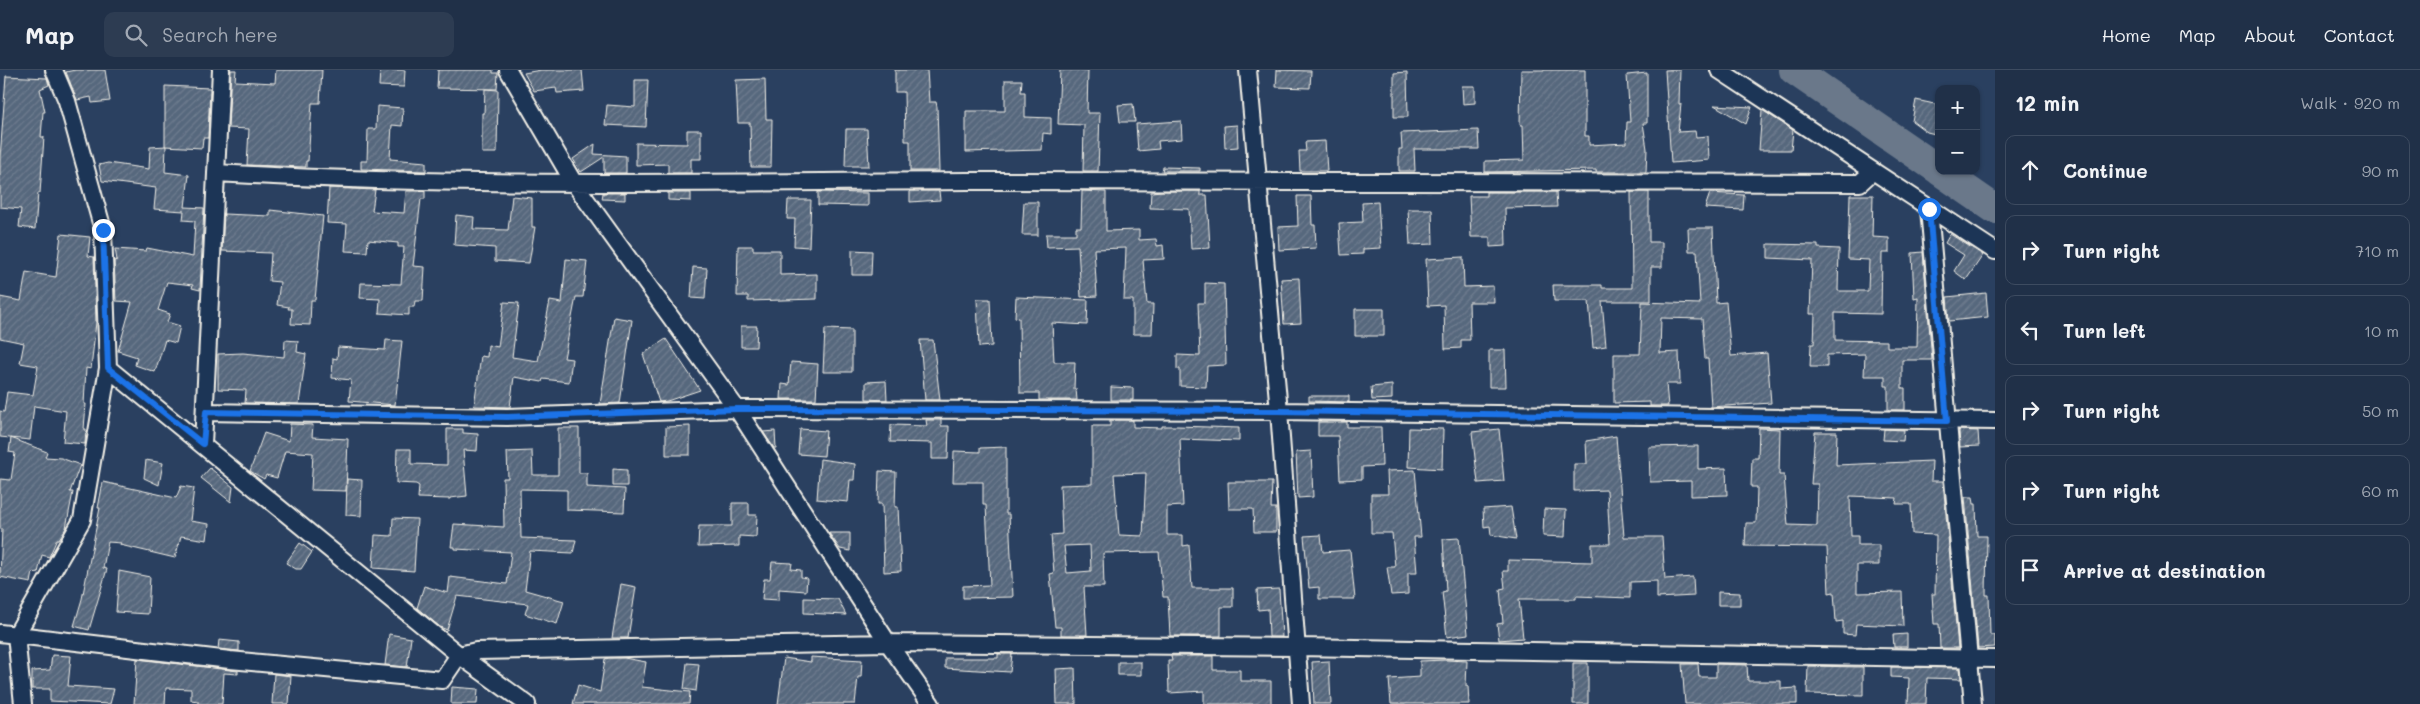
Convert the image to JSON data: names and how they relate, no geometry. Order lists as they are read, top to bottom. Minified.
{"page":{"header":"Map","search":"Search here","nav":["Home","Map","About","Contact"],"heading":["12 min","Walk · 920 m"],"map_buttons":["+","−"],"list":[["Continue","90 m"],["Turn right","710 m"],["Turn left","10 m"],["Turn right","50 m"],["Turn right","60 m"],"Arrive at destination"]}}
